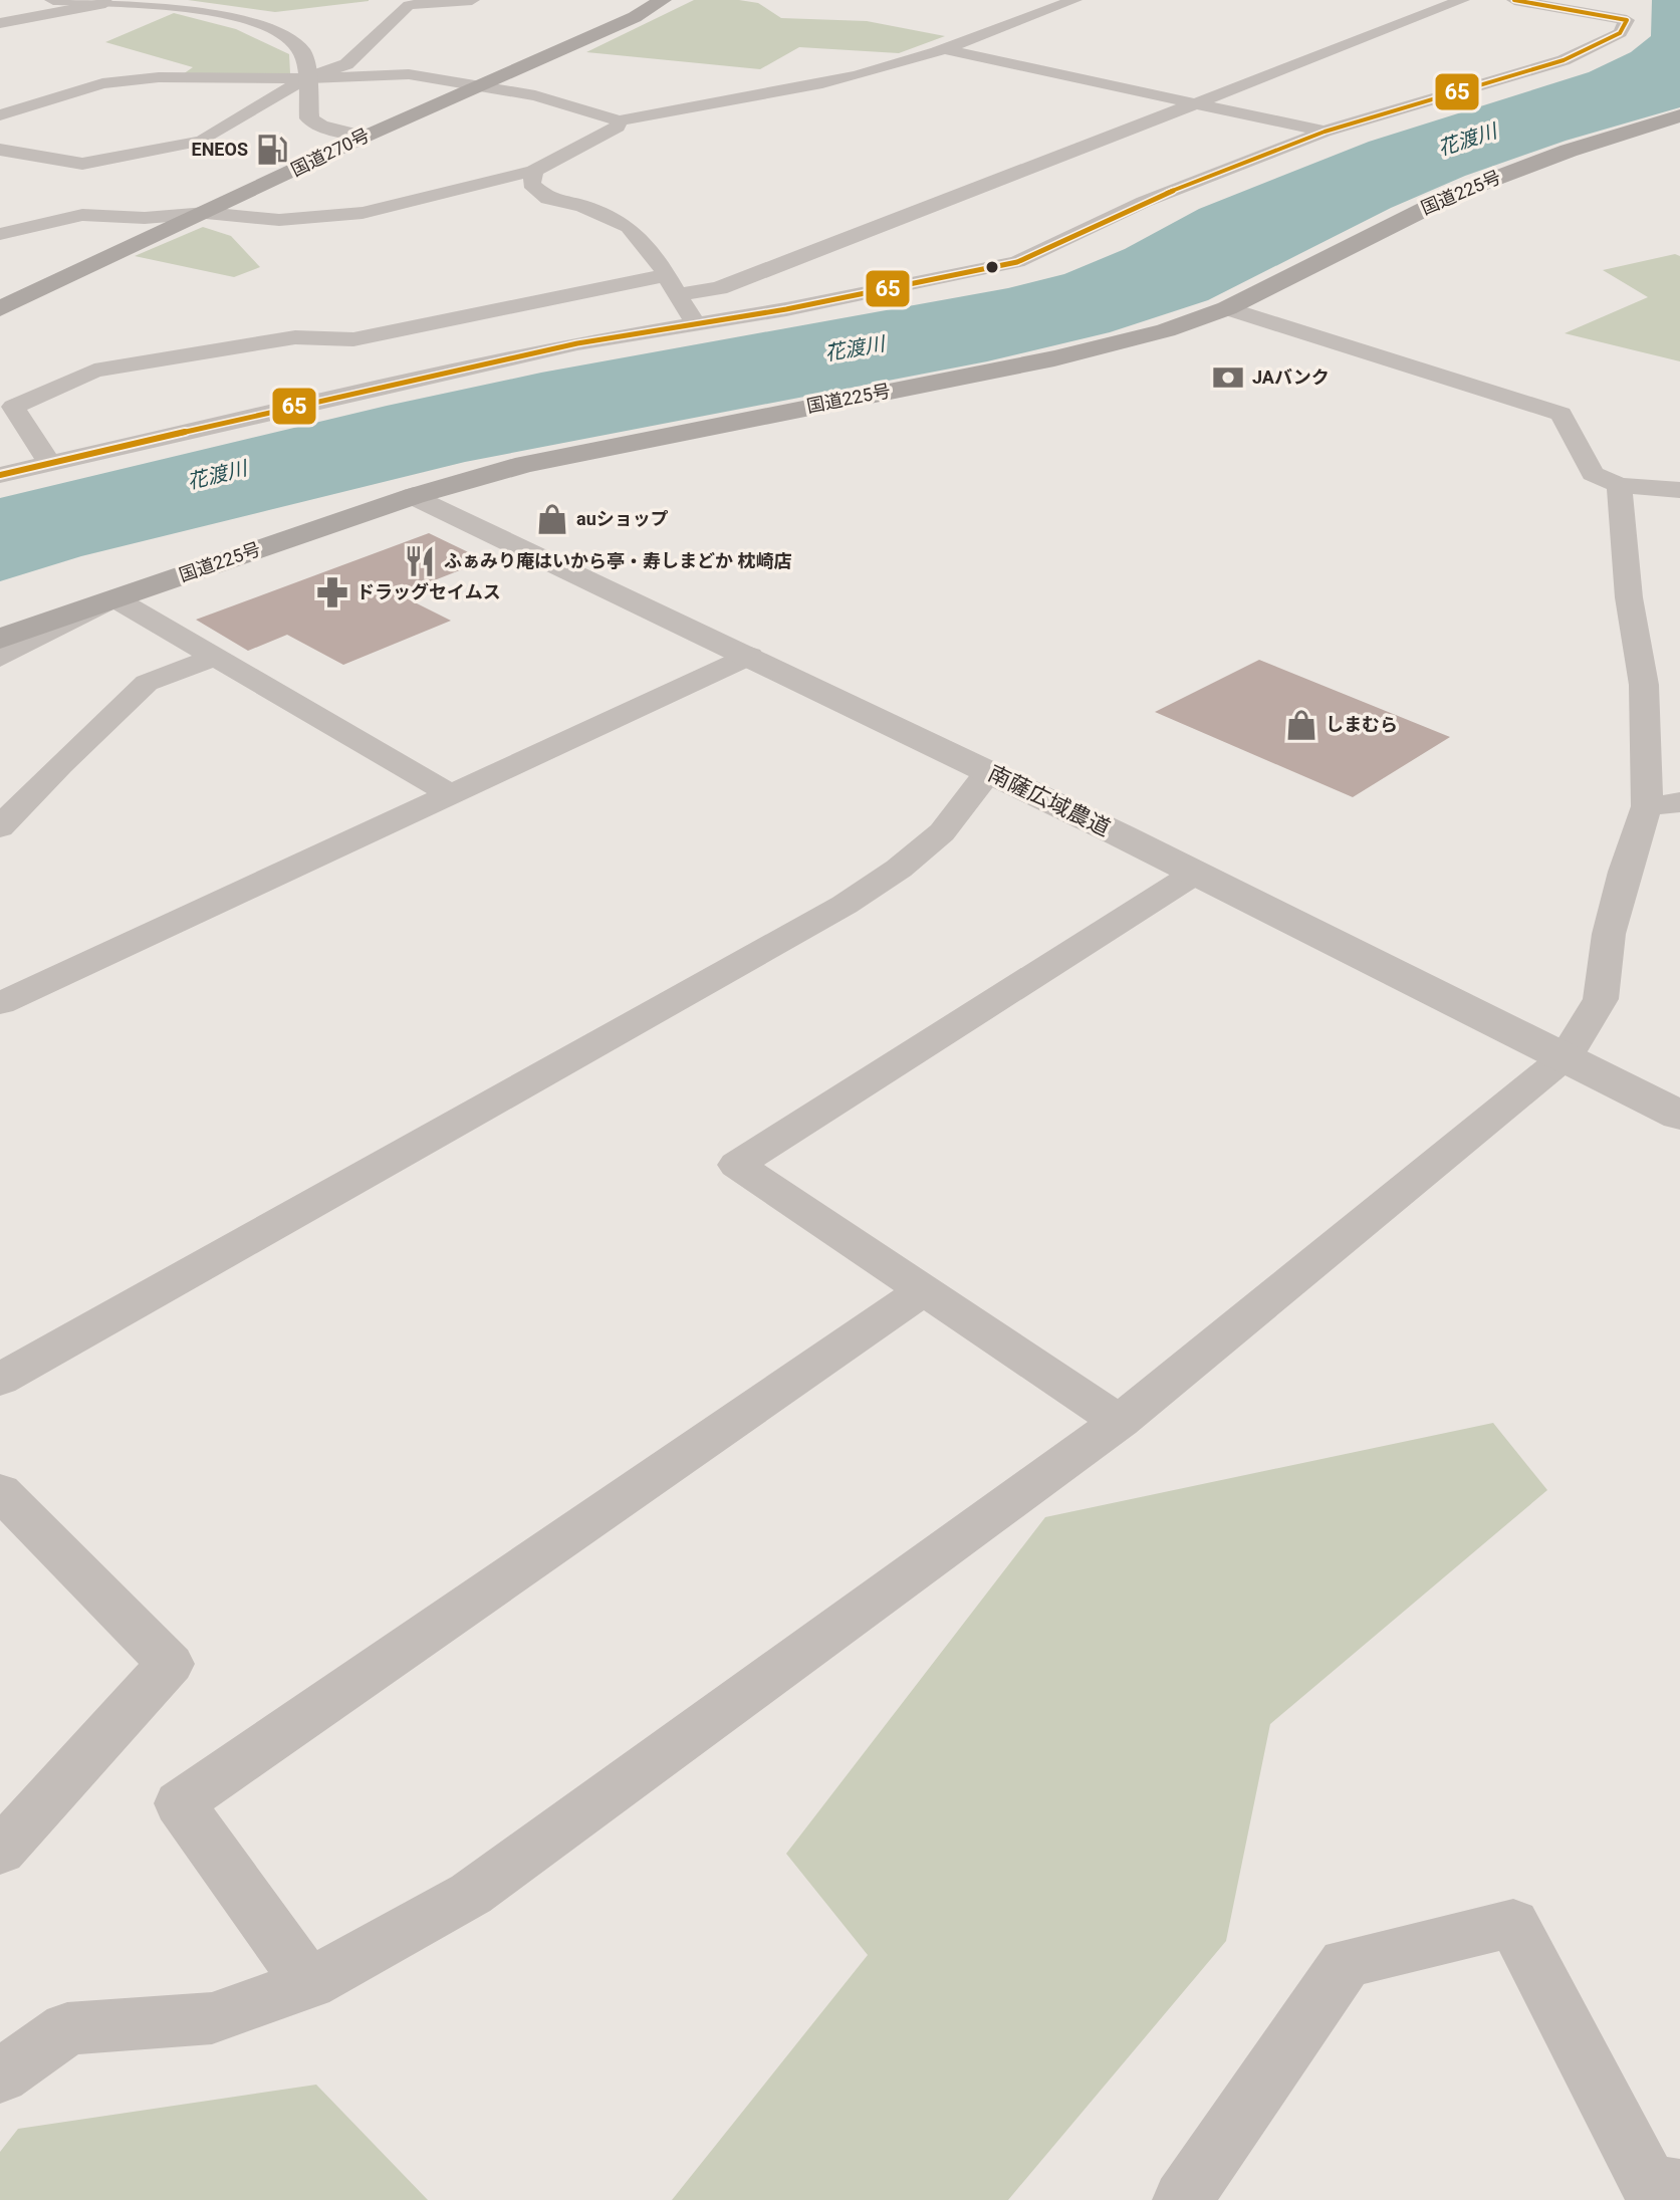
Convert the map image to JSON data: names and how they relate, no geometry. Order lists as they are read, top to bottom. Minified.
{"streets":{"highway":["国道270号","国道225号"],"street":["南薩広域農道"]},"crossings":[["国道225号","南薩広域農道"]],"water":["花渡川"],"places":{"fuel station":["ENEOS"],"bank":["JAバンク"],"shop":["auショップ","しまむら"],"restaurant":["ふぁみり庵はいから亭・寿しまどか 枕崎店"],"pharmacy":["ドラッグセイムス"]},"lines":["transit line 65"]}
